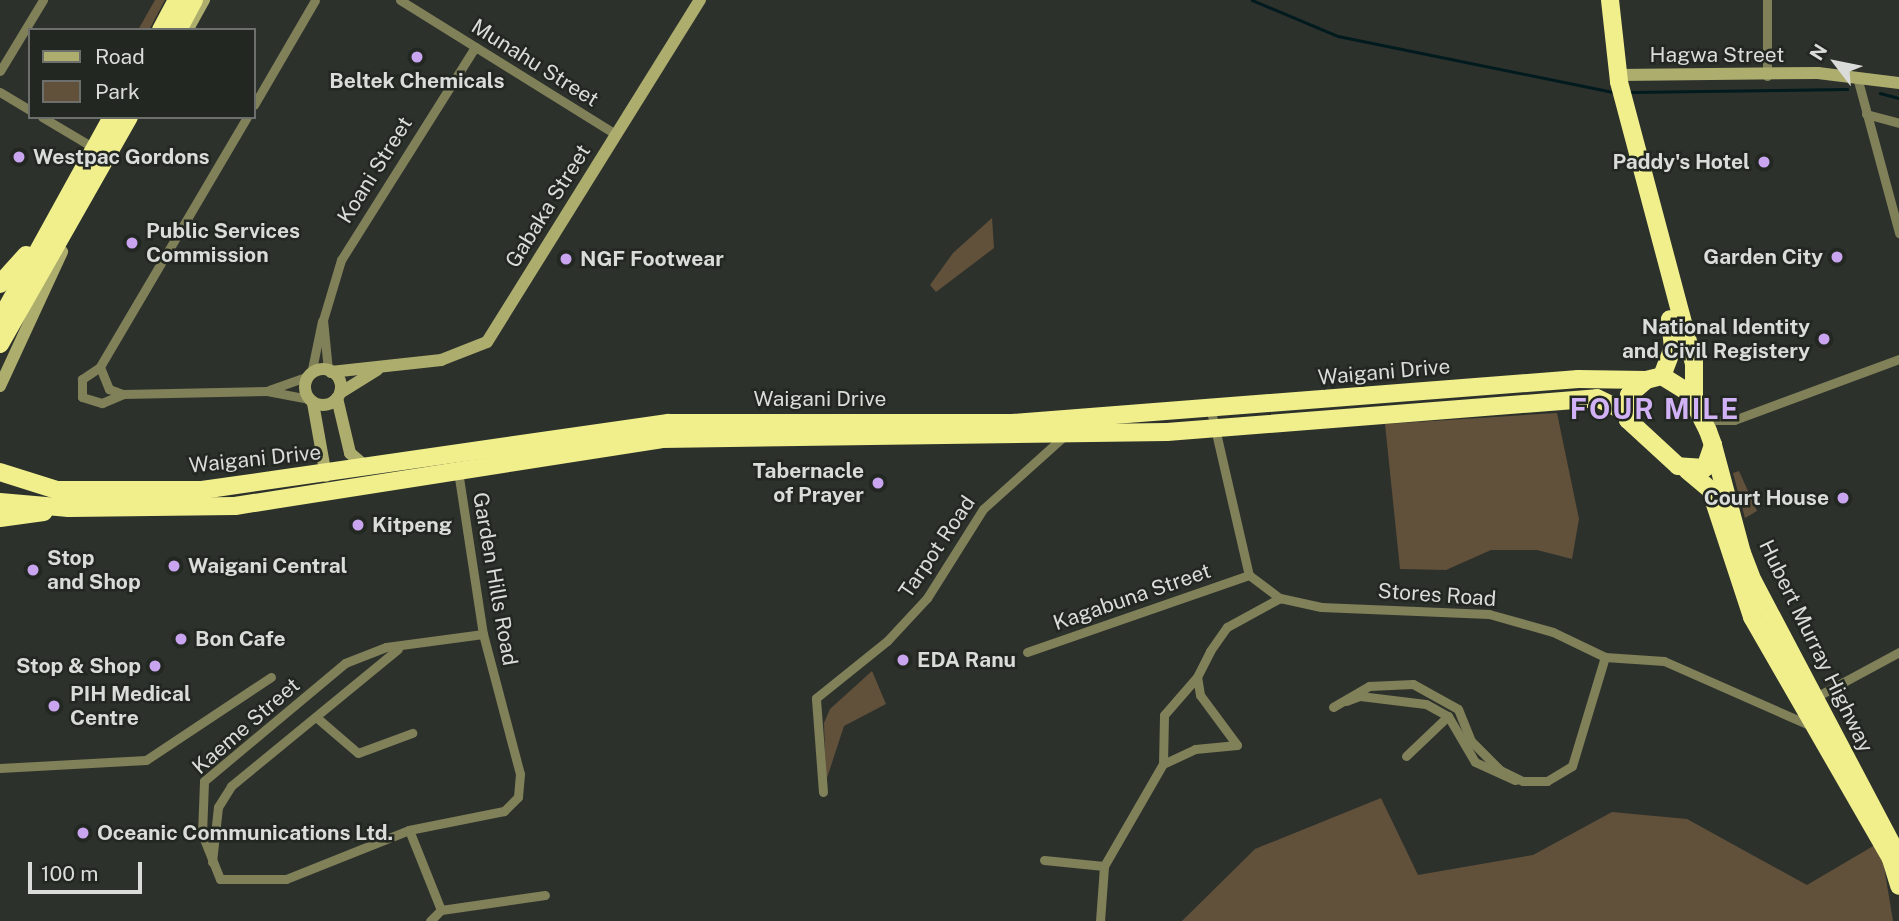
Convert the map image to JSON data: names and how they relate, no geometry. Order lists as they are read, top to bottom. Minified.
{"streets":{"highway":["Waigani Drive","Hubert Murray Highway"],"street":["Hagwa Street","Munahu Street","Koani Street","Gabaka Street","Tarpot Road","Garden Hills Road","Stores Road","Kagabuna Street","Kaeme Street"]},"crossings":[["Munahu Street","Koani Street"],["Munahu Street","Gabaka Street"],["Koani Street","Gabaka Street"],["Waigani Drive","Tarpot Road"],["Waigani Drive","Garden Hills Road"],["Waigani Drive","Hubert Murray Highway"],["Garden Hills Road","Kaeme Street"],["Stores Road","Kagabuna Street"],["Stores Road","Hubert Murray Highway"]],"districts":["FOUR MILE"],"places":["Beltek Chemicals","Westpac Gordons","Paddy's Hotel","Public Services Commission","Garden City","NGF Footwear","National Identity and Civil Registery","Tabernacle of Prayer","Court House","Kitpeng","Waigani Central","Stop and Shop","Bon Cafe","EDA Ranu","Stop & Shop","PIH Medical Centre","Oceanic Communications Ltd."],"legend":["Road","Park"],"scale_bar":"100 m","north":"top left"}
